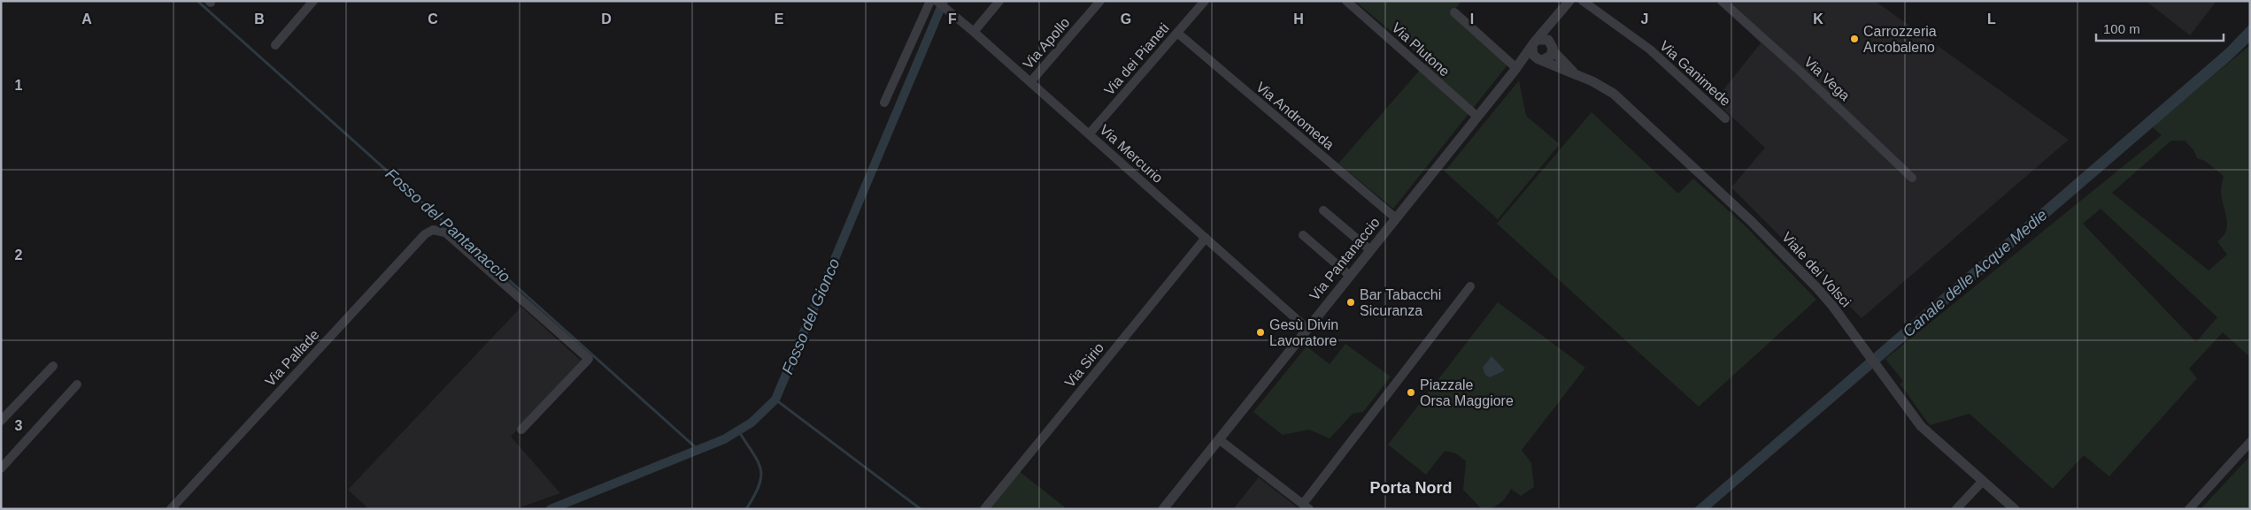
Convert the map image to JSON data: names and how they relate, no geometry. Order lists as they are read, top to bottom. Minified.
{"streets":{"street":["Via Apollo","Via Plutone","Via dei Pianeti","Via Ganimede","Via Vega","Via Andromeda","Via Mercurio","Via Pantanaccio","Viale dei Volsci","Via Pallade","Via Sirio"]},"crossings":[["Via Apollo","Via Mercurio"],["Via Plutone","Via Pantanaccio"],["Via dei Pianeti","Via Andromeda"],["Via dei Pianeti","Via Mercurio"],["Via Andromeda","Via Pantanaccio"],["Via Mercurio","Via Pantanaccio"],["Via Mercurio","Via Sirio"],["Via Pantanaccio","Viale dei Volsci"]],"districts":["Porta Nord"],"water":["Fosso del Pantanaccio","Canale delle Acque Medie","Fosso del Gionco"],"places":["Carrozzeria Arcobaleno","Bar Tabacchi Sicuranza","Gesù Divin Lavoratore","Piazzale Orsa Maggiore"],"scale_bar":"100 m","grid":{"columns":["A","B","C","D","E","F","G","H","I","J","K","L"],"rows":["1","2","3"]}}
